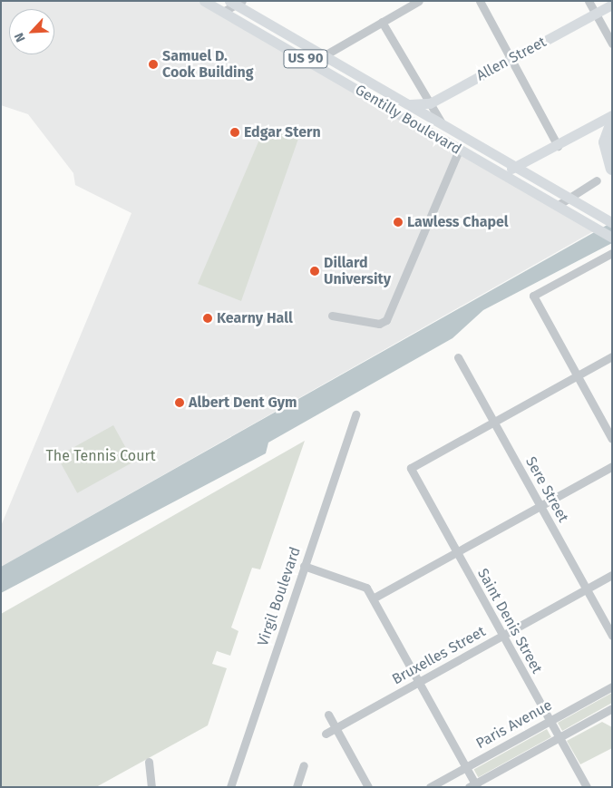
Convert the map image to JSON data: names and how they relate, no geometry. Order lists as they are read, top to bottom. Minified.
{"streets":{"main road":["US 90","Allen Street","Gentilly Boulevard"],"street":["Sere Street","Virgil Boulevard","Saint Denis Street","Bruxelles Street","Paris Avenue"]},"crossings":[["Allen Street","Gentilly Boulevard"],["Sere Street","Saint Denis Street"],["Sere Street","Bruxelles Street"],["Saint Denis Street","Bruxelles Street"],["Saint Denis Street","Paris Avenue"]],"parks":["The Tennis Court"],"places":["Samuel D. Cook Building","Edgar Stern","Lawless Chapel","Dillard University","Kearny Hall","Albert Dent Gym"],"north":"bottom left"}
